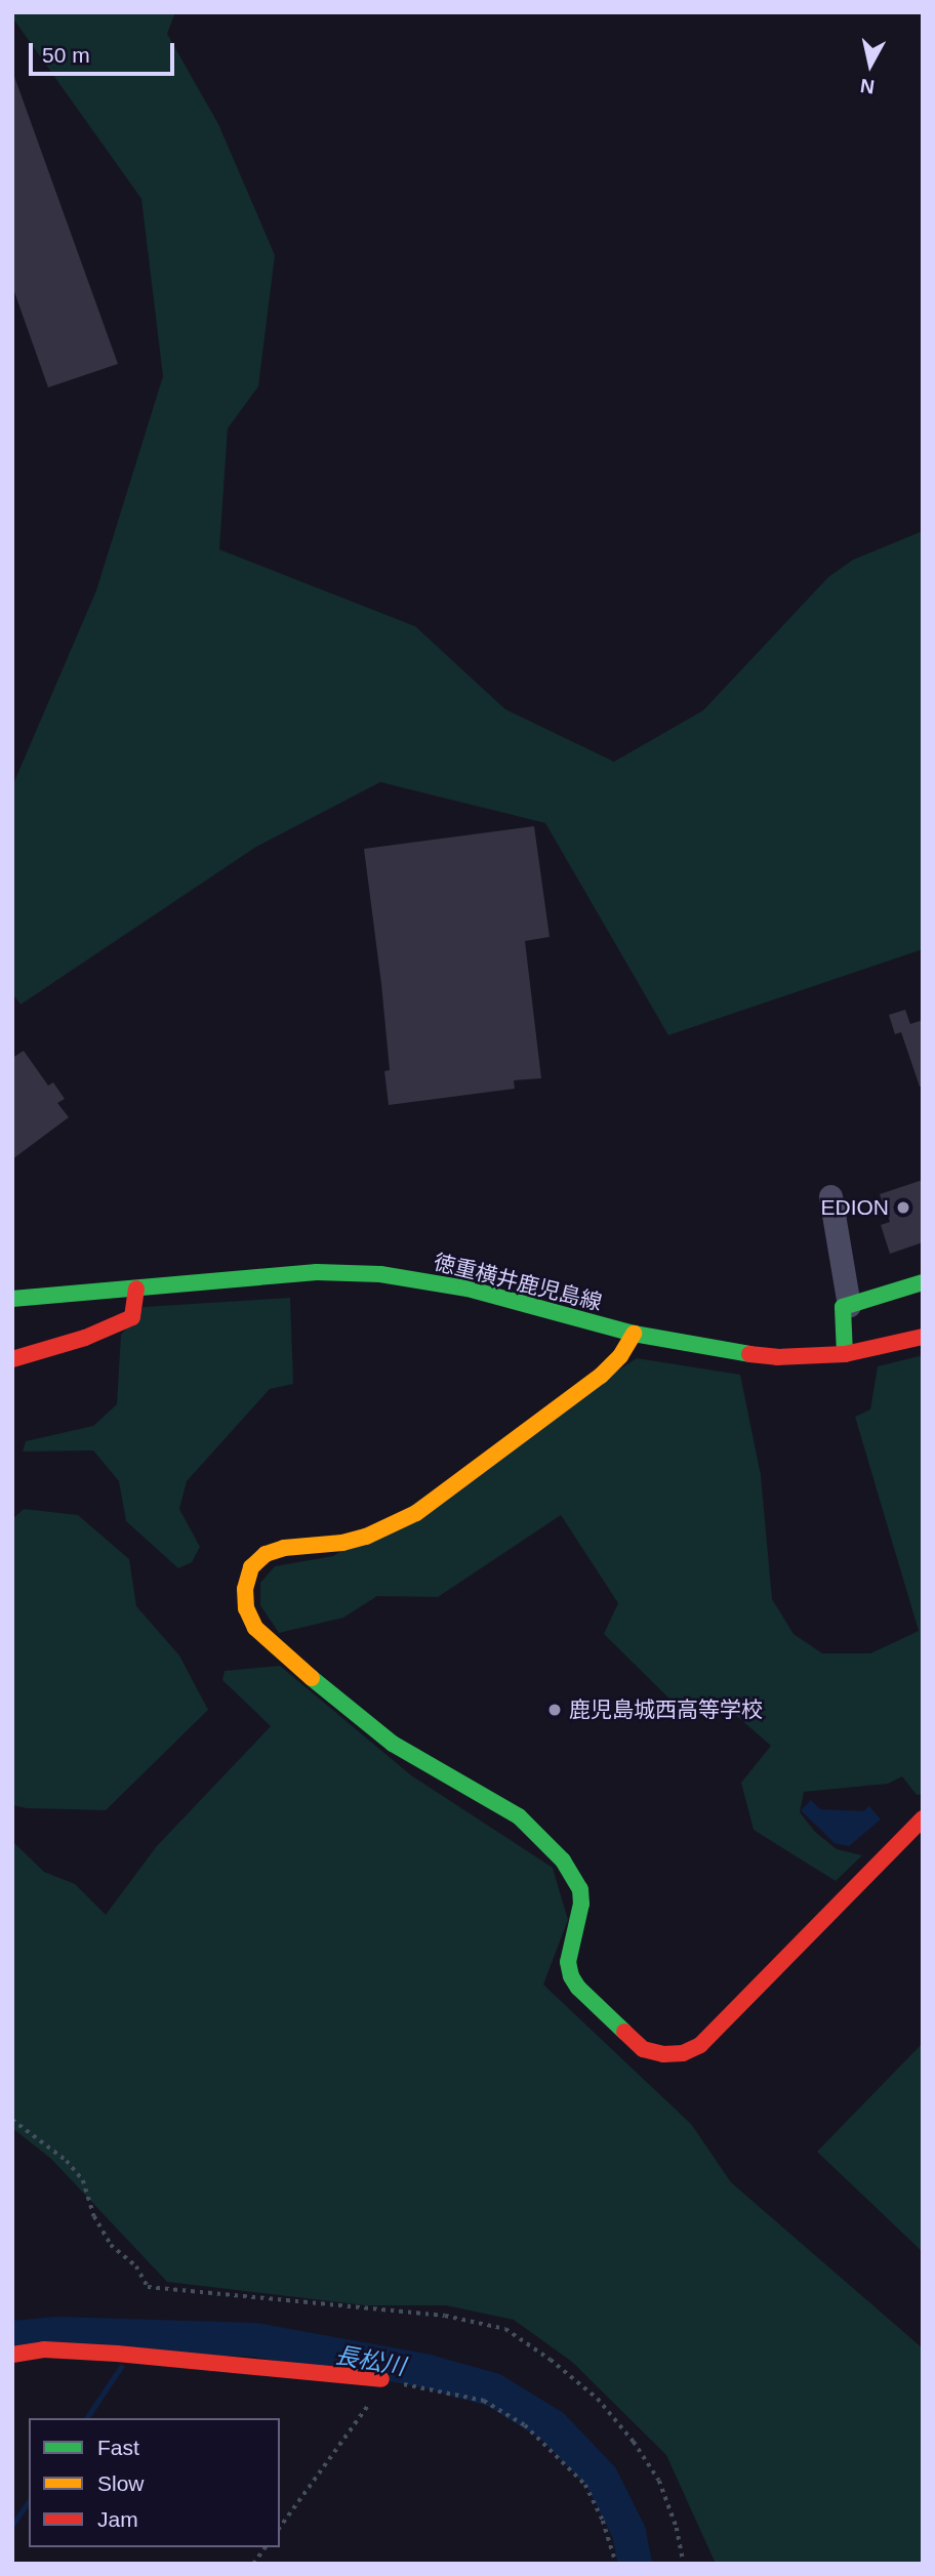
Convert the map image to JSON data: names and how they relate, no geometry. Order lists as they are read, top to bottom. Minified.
{"streets":{"street":["徳重横井鹿児島線"]},"water":["長松川"],"places":["EDION","鹿児島城西高等学校"],"legend":["Fast","Slow","Jam"],"scale_bar":"50 m","north":"bottom"}
